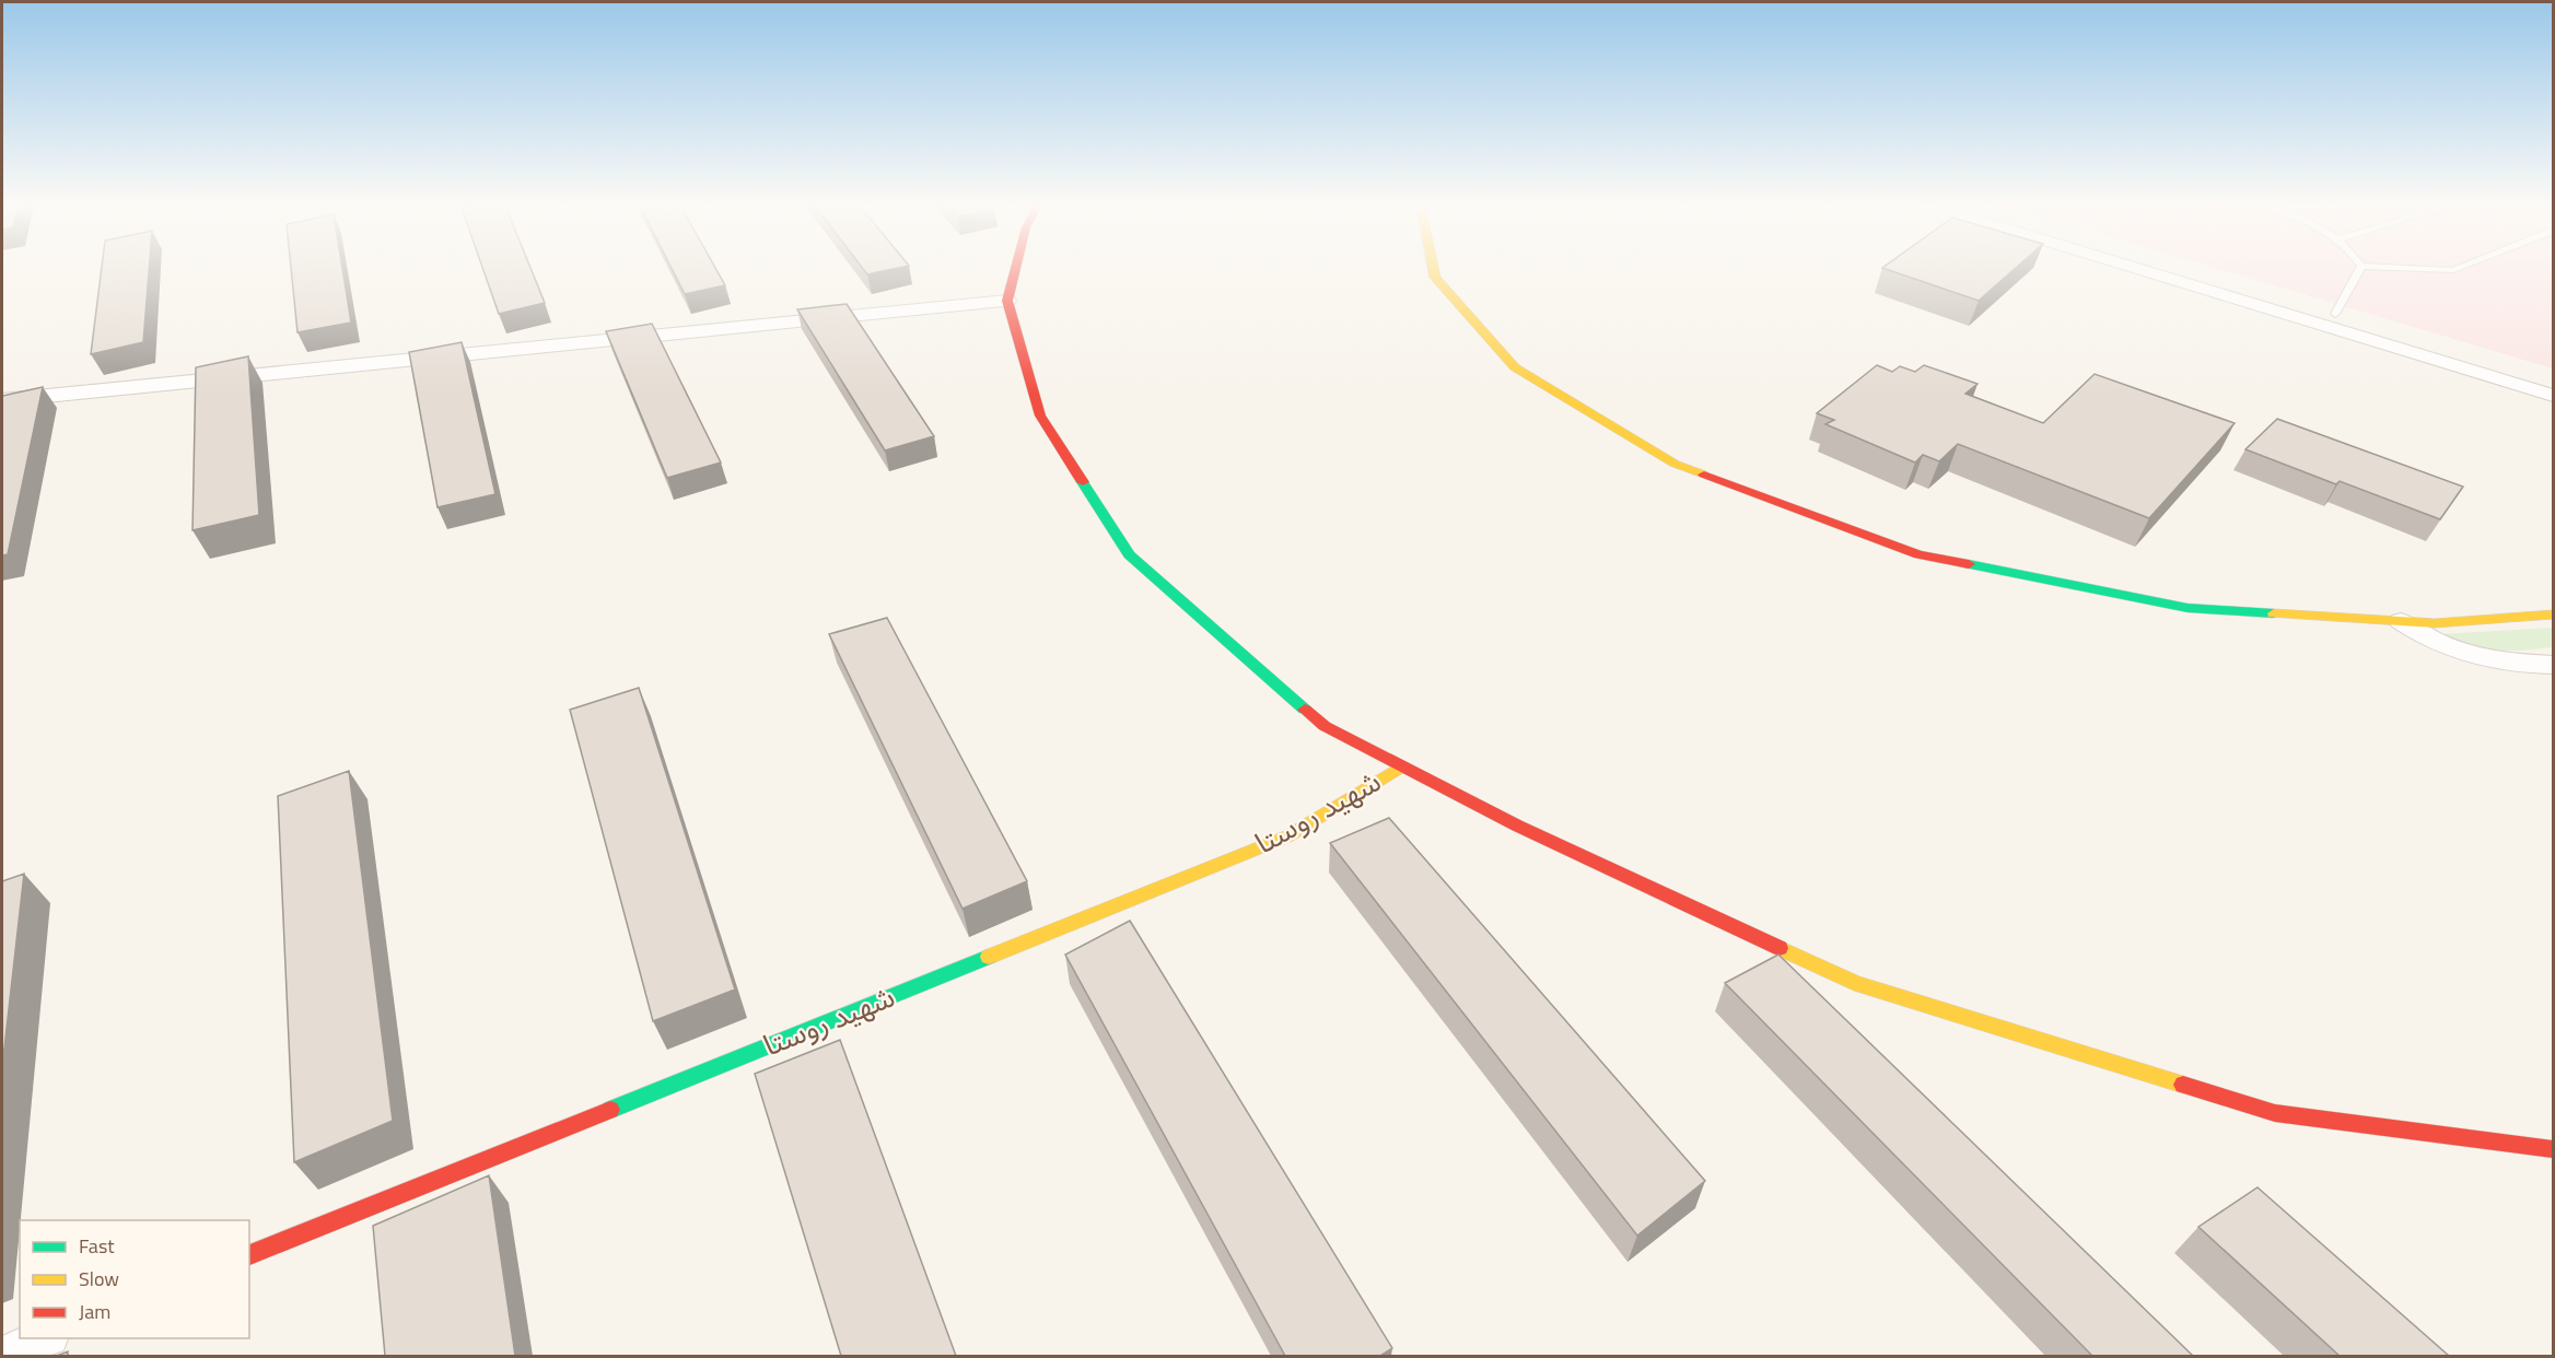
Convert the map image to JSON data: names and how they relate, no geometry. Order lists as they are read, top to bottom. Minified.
{"streets":{"street":["شهید روستا"]},"legend":["Fast","Slow","Jam"]}
